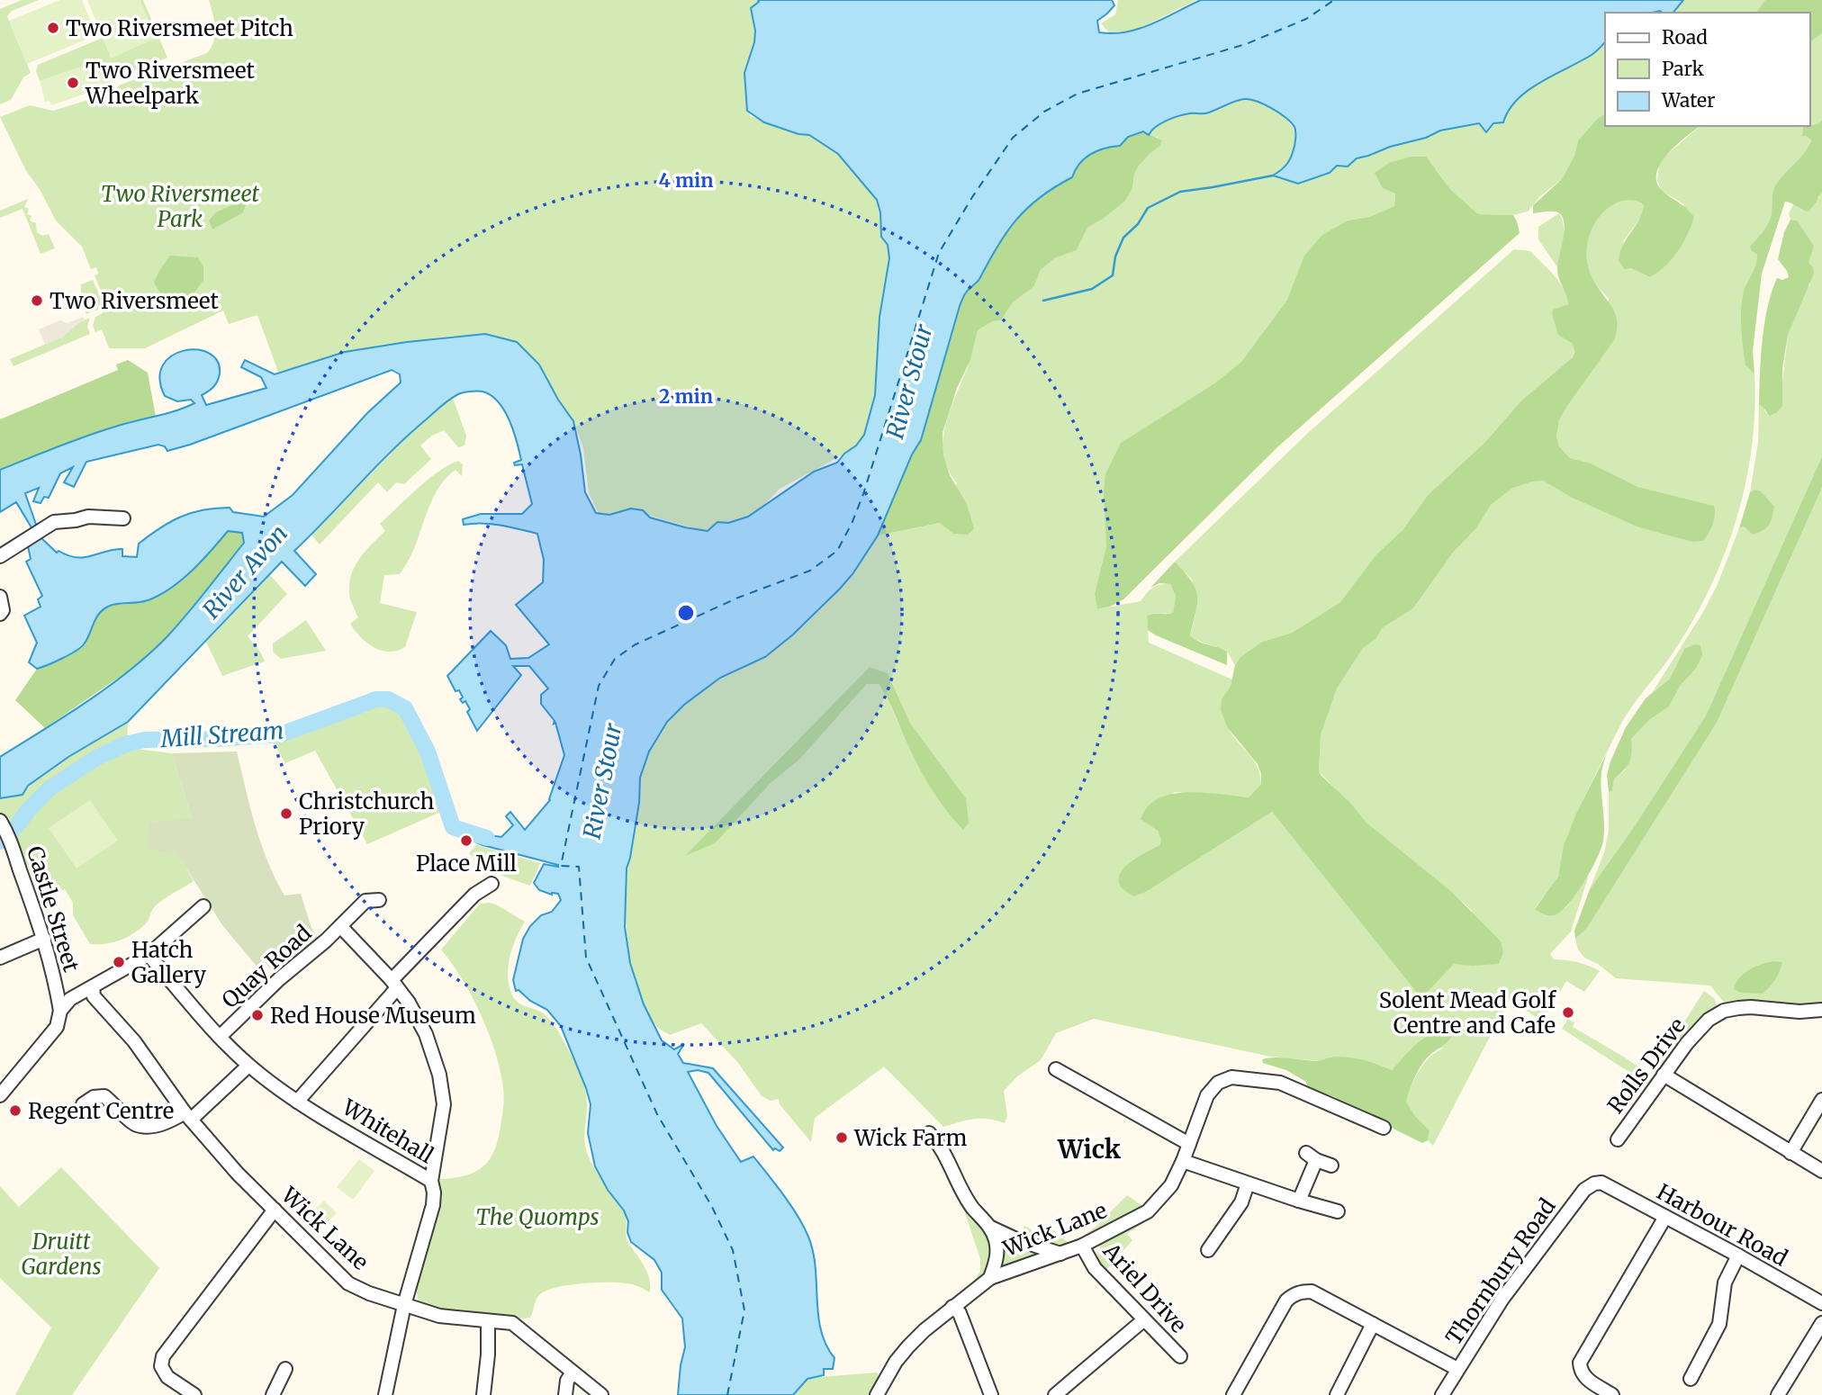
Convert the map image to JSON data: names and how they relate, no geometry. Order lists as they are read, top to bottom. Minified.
{"streets":{"street":["Castle Street","Quay Road","Rolls Drive","Whitehall","Harbour Road","Wick Lane","Thornbury Road","Ariel Drive"]},"crossings":[["Quay Road","Whitehall"],["Whitehall","Wick Lane"],["Harbour Road","Thornbury Road"],["Wick Lane","Ariel Drive"]],"districts":["Wick"],"water":["River Stour","River Avon","Mill Stream"],"parks":["Two Riversmeet Park","The Quomps","Druitt Gardens"],"places":["Two Riversmeet Pitch","Two Riversmeet Wheelpark","Two Riversmeet","Christchurch Priory","Place Mill","Hatch Gallery","Solent Mead Golf Centre and Cafe","Red House Museum","Regent Centre","Wick Farm"],"legend":["Road","Park","Water"],"rings":["4 min","2 min"]}
